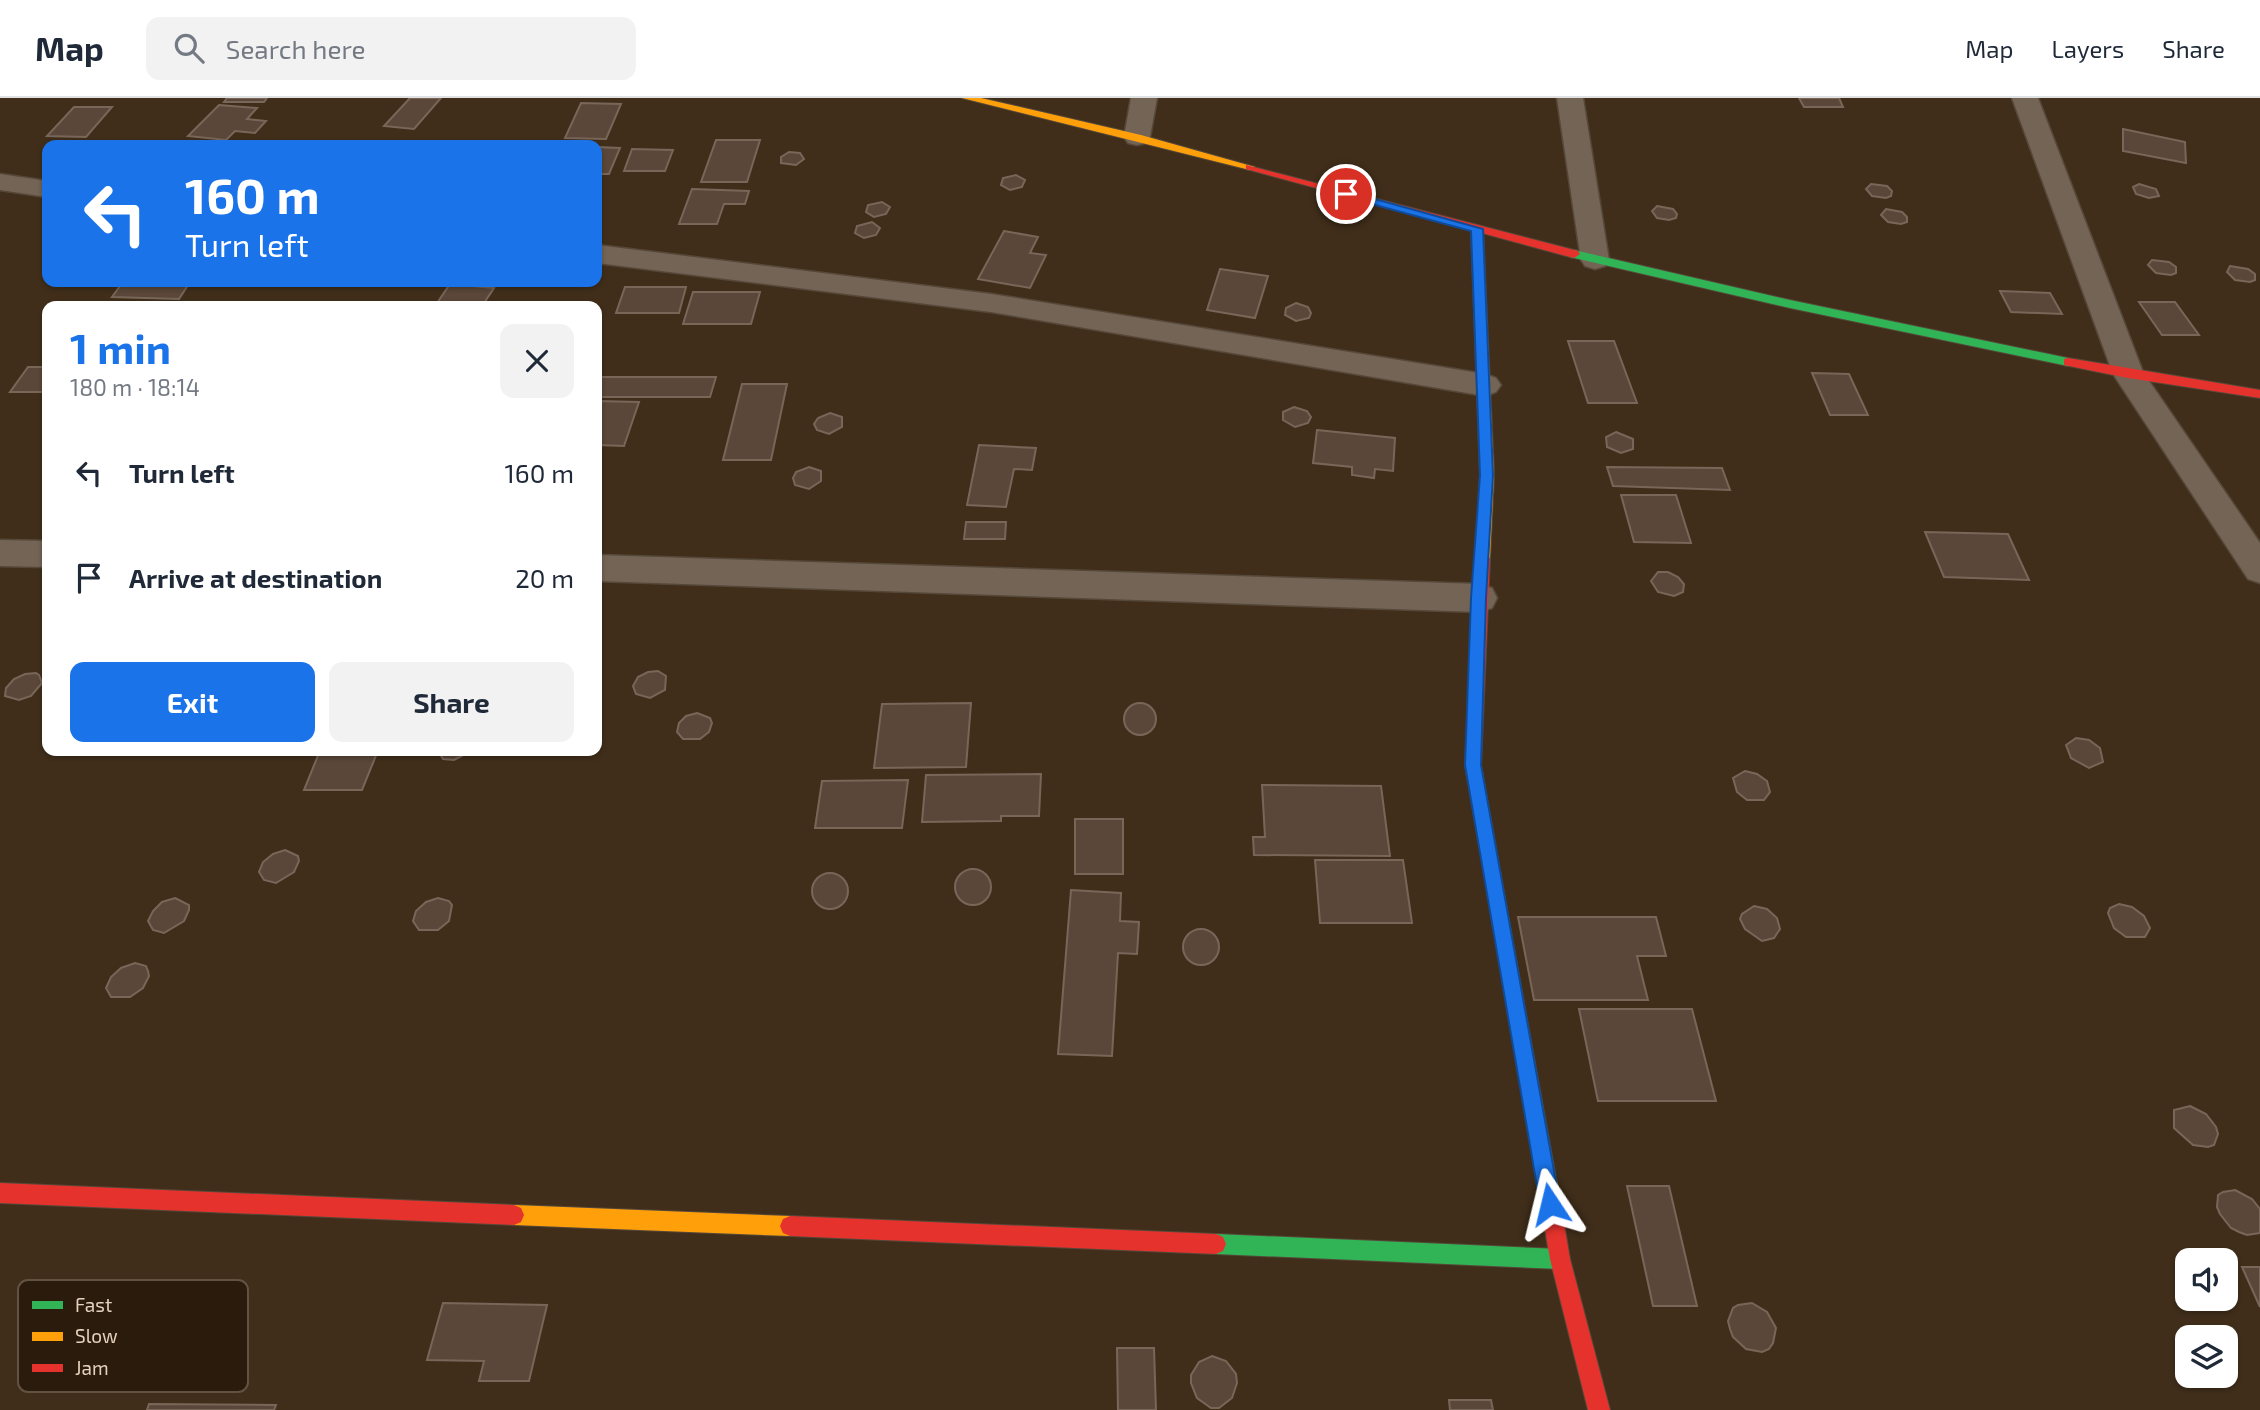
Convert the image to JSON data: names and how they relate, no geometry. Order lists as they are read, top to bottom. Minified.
{"legend":["Fast","Slow","Jam"],"page":{"header":"Map","search":"Search here","nav":["Map","Layers","Share"],"turn":["160 m","Turn left"],"heading":["1 min","180 m · 18:14"],"list":[{"name":"Turn left","value":"160 m"},{"name":"Arrive at destination","value":"20 m"}],"buttons":["Exit","Share"]}}
